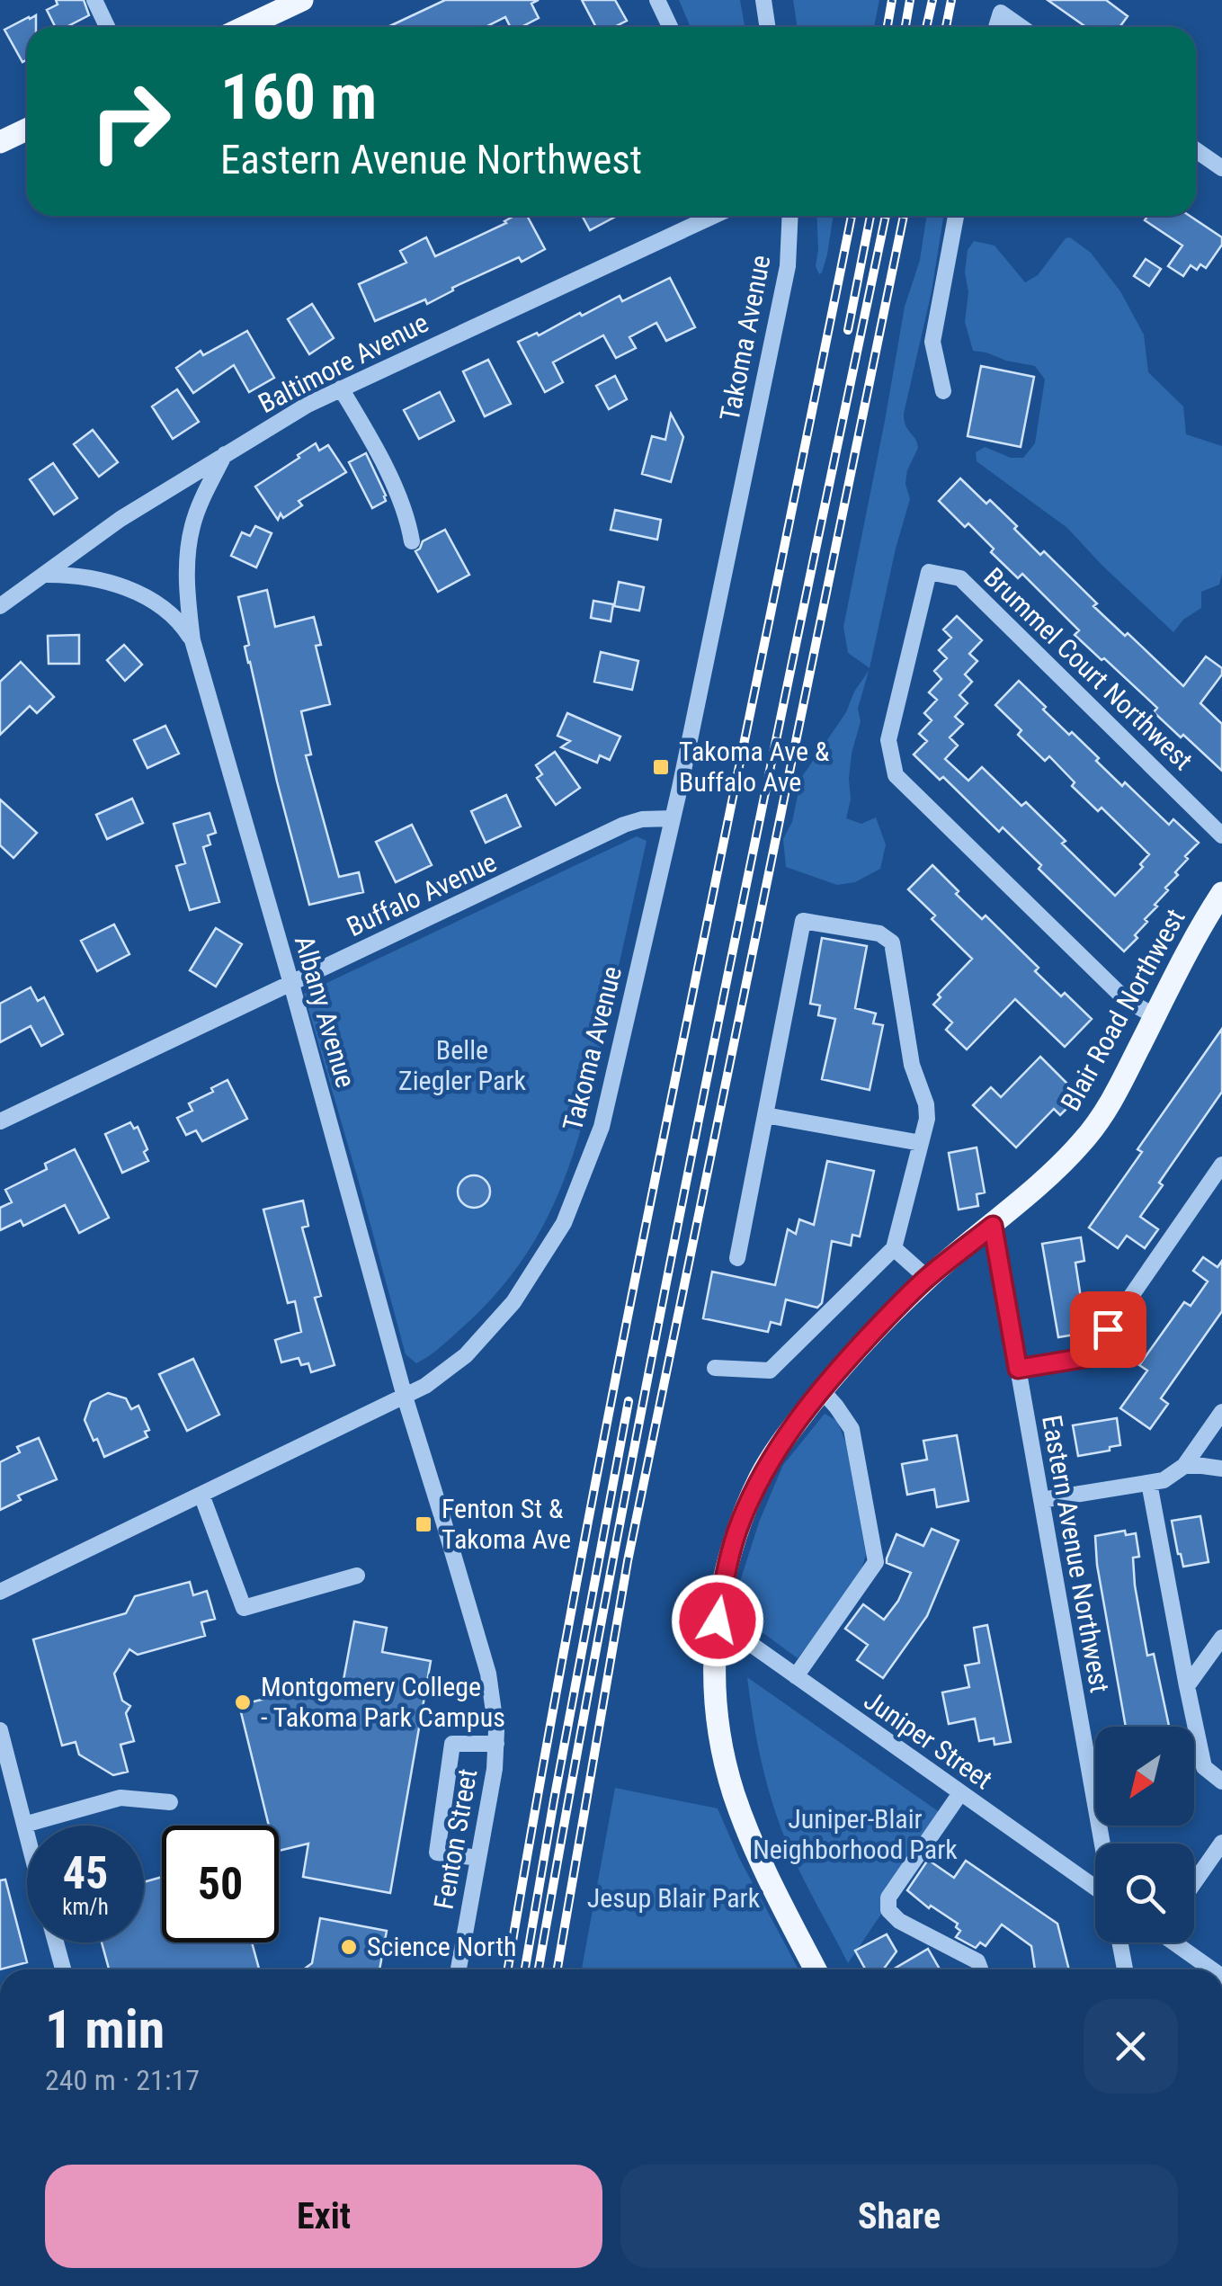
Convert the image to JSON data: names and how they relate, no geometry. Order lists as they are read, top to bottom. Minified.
{"streets":{"main road":["Blair Road Northwest"],"street":["Takoma Avenue","Baltimore Avenue","Brummel Court Northwest","Buffalo Avenue","Albany Avenue","Eastern Avenue Northwest","Juniper Street","Fenton Street"]},"crossings":[["Takoma Avenue","Buffalo Avenue"],["Takoma Avenue","Albany Avenue"],["Takoma Avenue","Fenton Street"],["Baltimore Avenue","Albany Avenue"],["Brummel Court Northwest","Blair Road Northwest"],["Buffalo Avenue","Albany Avenue"],["Blair Road Northwest","Eastern Avenue Northwest"],["Blair Road Northwest","Juniper Street"],["Albany Avenue","Fenton Street"]],"parks":["Belle Ziegler Park","Juniper-Blair Neighborhood Park","Jesup Blair Park"],"places":{"transit":["Takoma Ave & Buffalo Ave","Fenton St & Takoma Ave"],"other":["Montgomery College - Takoma Park Campus","Science North"]},"north":"bottom left","page":{"turn":["160 m","Eastern Avenue Northwest"],"speed":"45 km/h","limit":"50","heading":["1 min","240 m · 21:17"],"buttons":["Exit","Share"]}}
